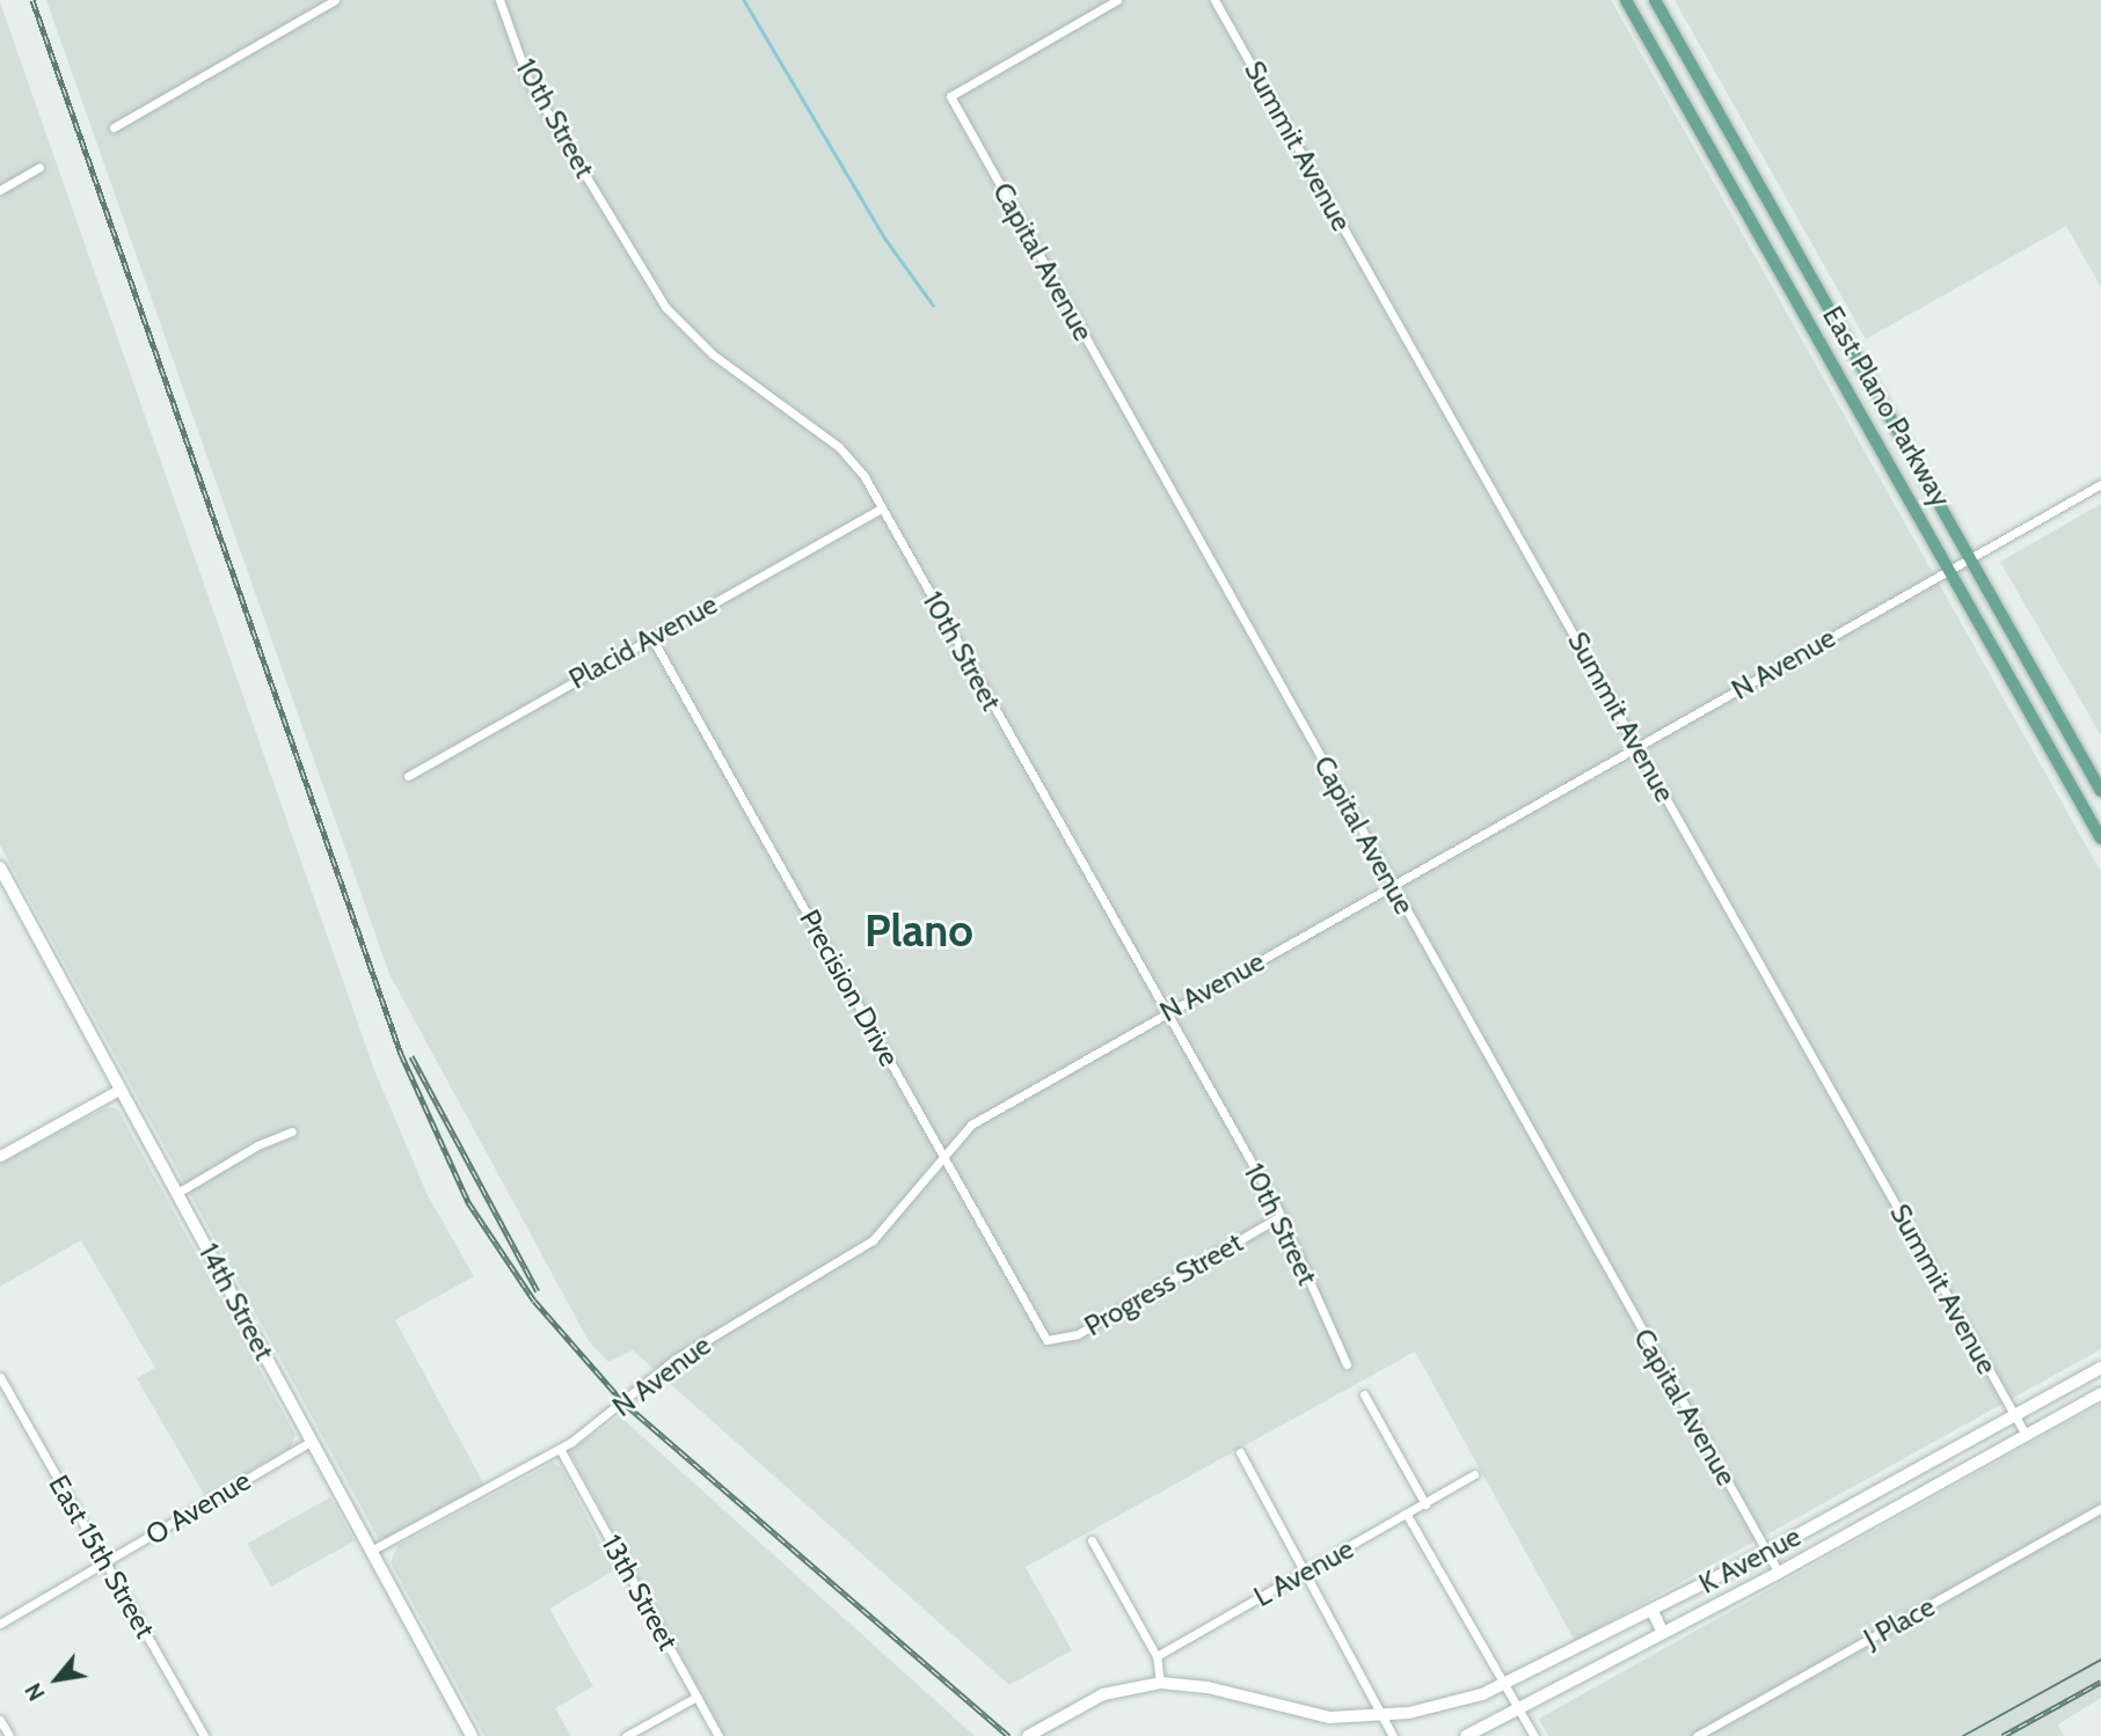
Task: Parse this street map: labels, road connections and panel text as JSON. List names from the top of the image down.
{
  "streets": {
    "main road": ["East Plano Parkway", "14th Street", "K Avenue"],
    "street": [
      "10th Street",
      "Summit Avenue",
      "Capital Avenue",
      "Placid Avenue",
      "N Avenue",
      "Precision Drive",
      "Progress Street",
      "O Avenue",
      "East 15th Street",
      "L Avenue",
      "13th Street",
      "J Place"
    ]
  },
  "crossings": [
    ["10th Street", "Placid Avenue"],
    ["10th Street", "N Avenue"],
    ["10th Street", "Progress Street"],
    ["Summit Avenue", "N Avenue"],
    ["Summit Avenue", "K Avenue"],
    ["Capital Avenue", "N Avenue"],
    ["Capital Avenue", "K Avenue"],
    ["East Plano Parkway", "N Avenue"],
    ["Placid Avenue", "Precision Drive"],
    ["N Avenue", "Precision Drive"],
    ["N Avenue", "14th Street"],
    ["N Avenue", "13th Street"],
    ["Precision Drive", "Progress Street"],
    ["14th Street", "O Avenue"],
    ["O Avenue", "East 15th Street"]
  ],
  "districts": ["Plano"],
  "north": "bottom left"
}
